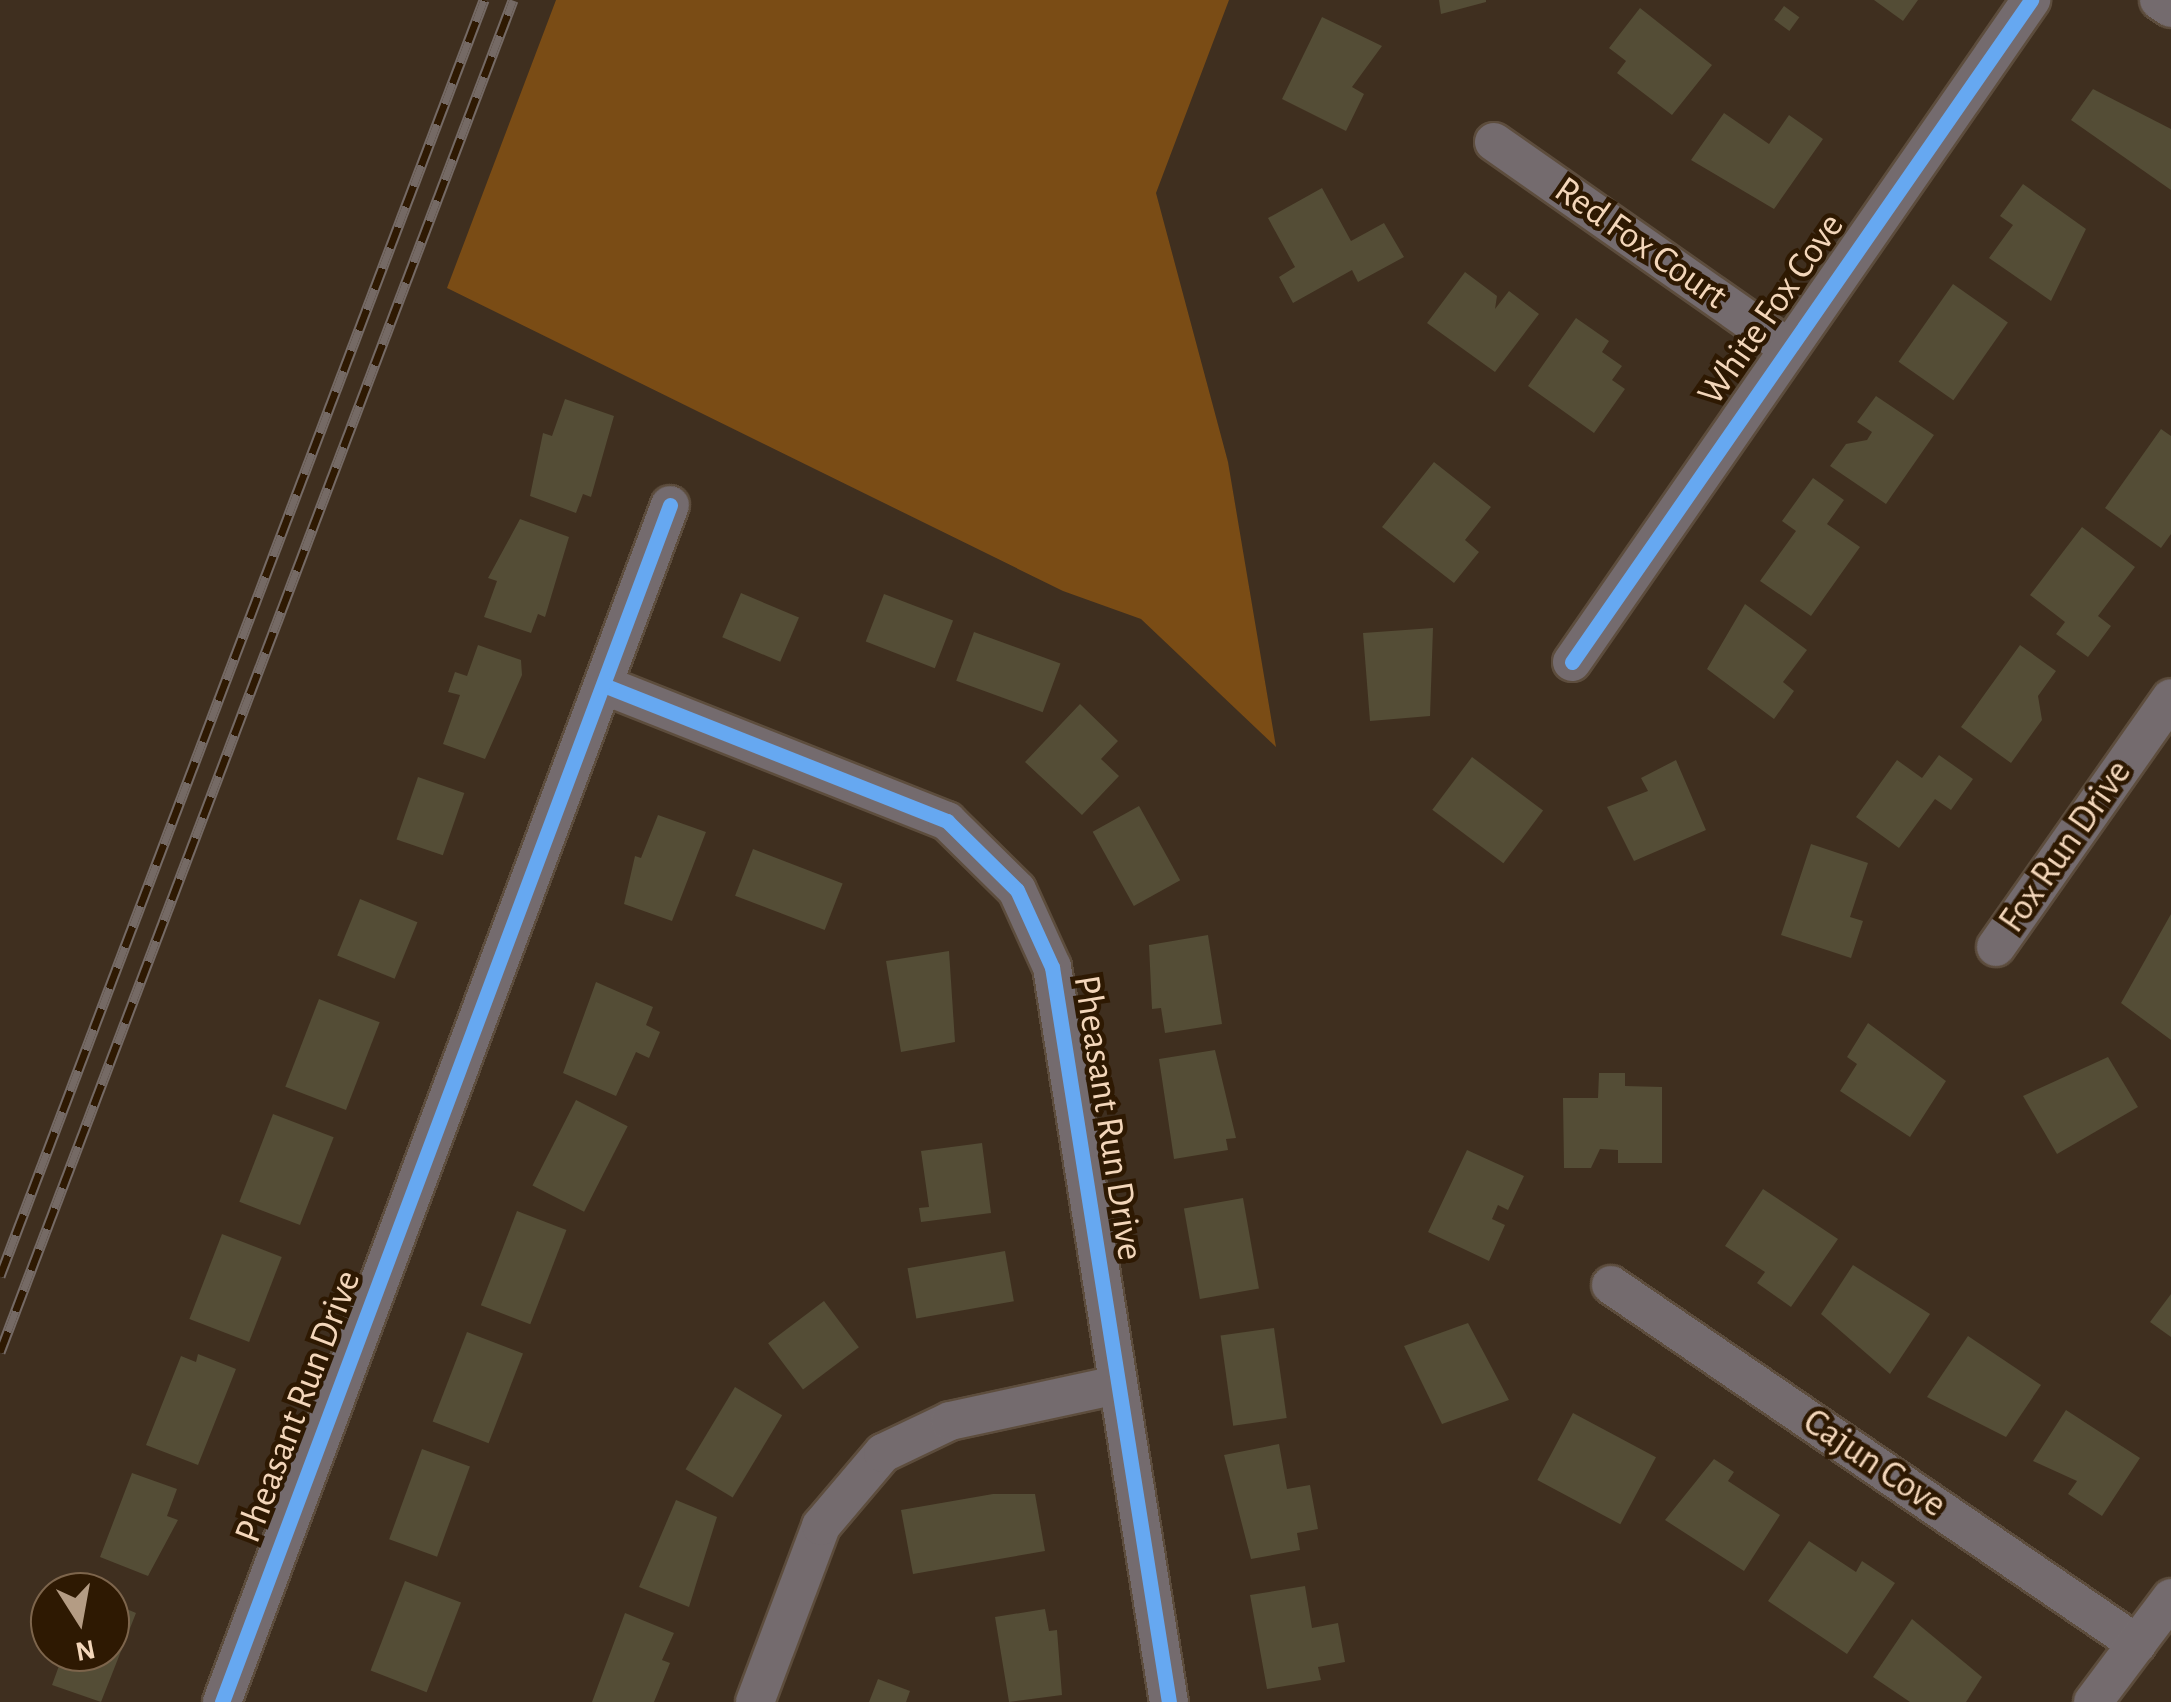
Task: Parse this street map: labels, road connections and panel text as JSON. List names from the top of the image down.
{
  "streets": {
    "street": [
      "Red Fox Court",
      "White Fox Cove",
      "Fox Run Drive",
      "Pheasant Run Drive",
      "Cajun Cove"
    ]
  },
  "crossings": [
    ["Red Fox Court", "White Fox Cove"]
  ],
  "north": "bottom"
}
